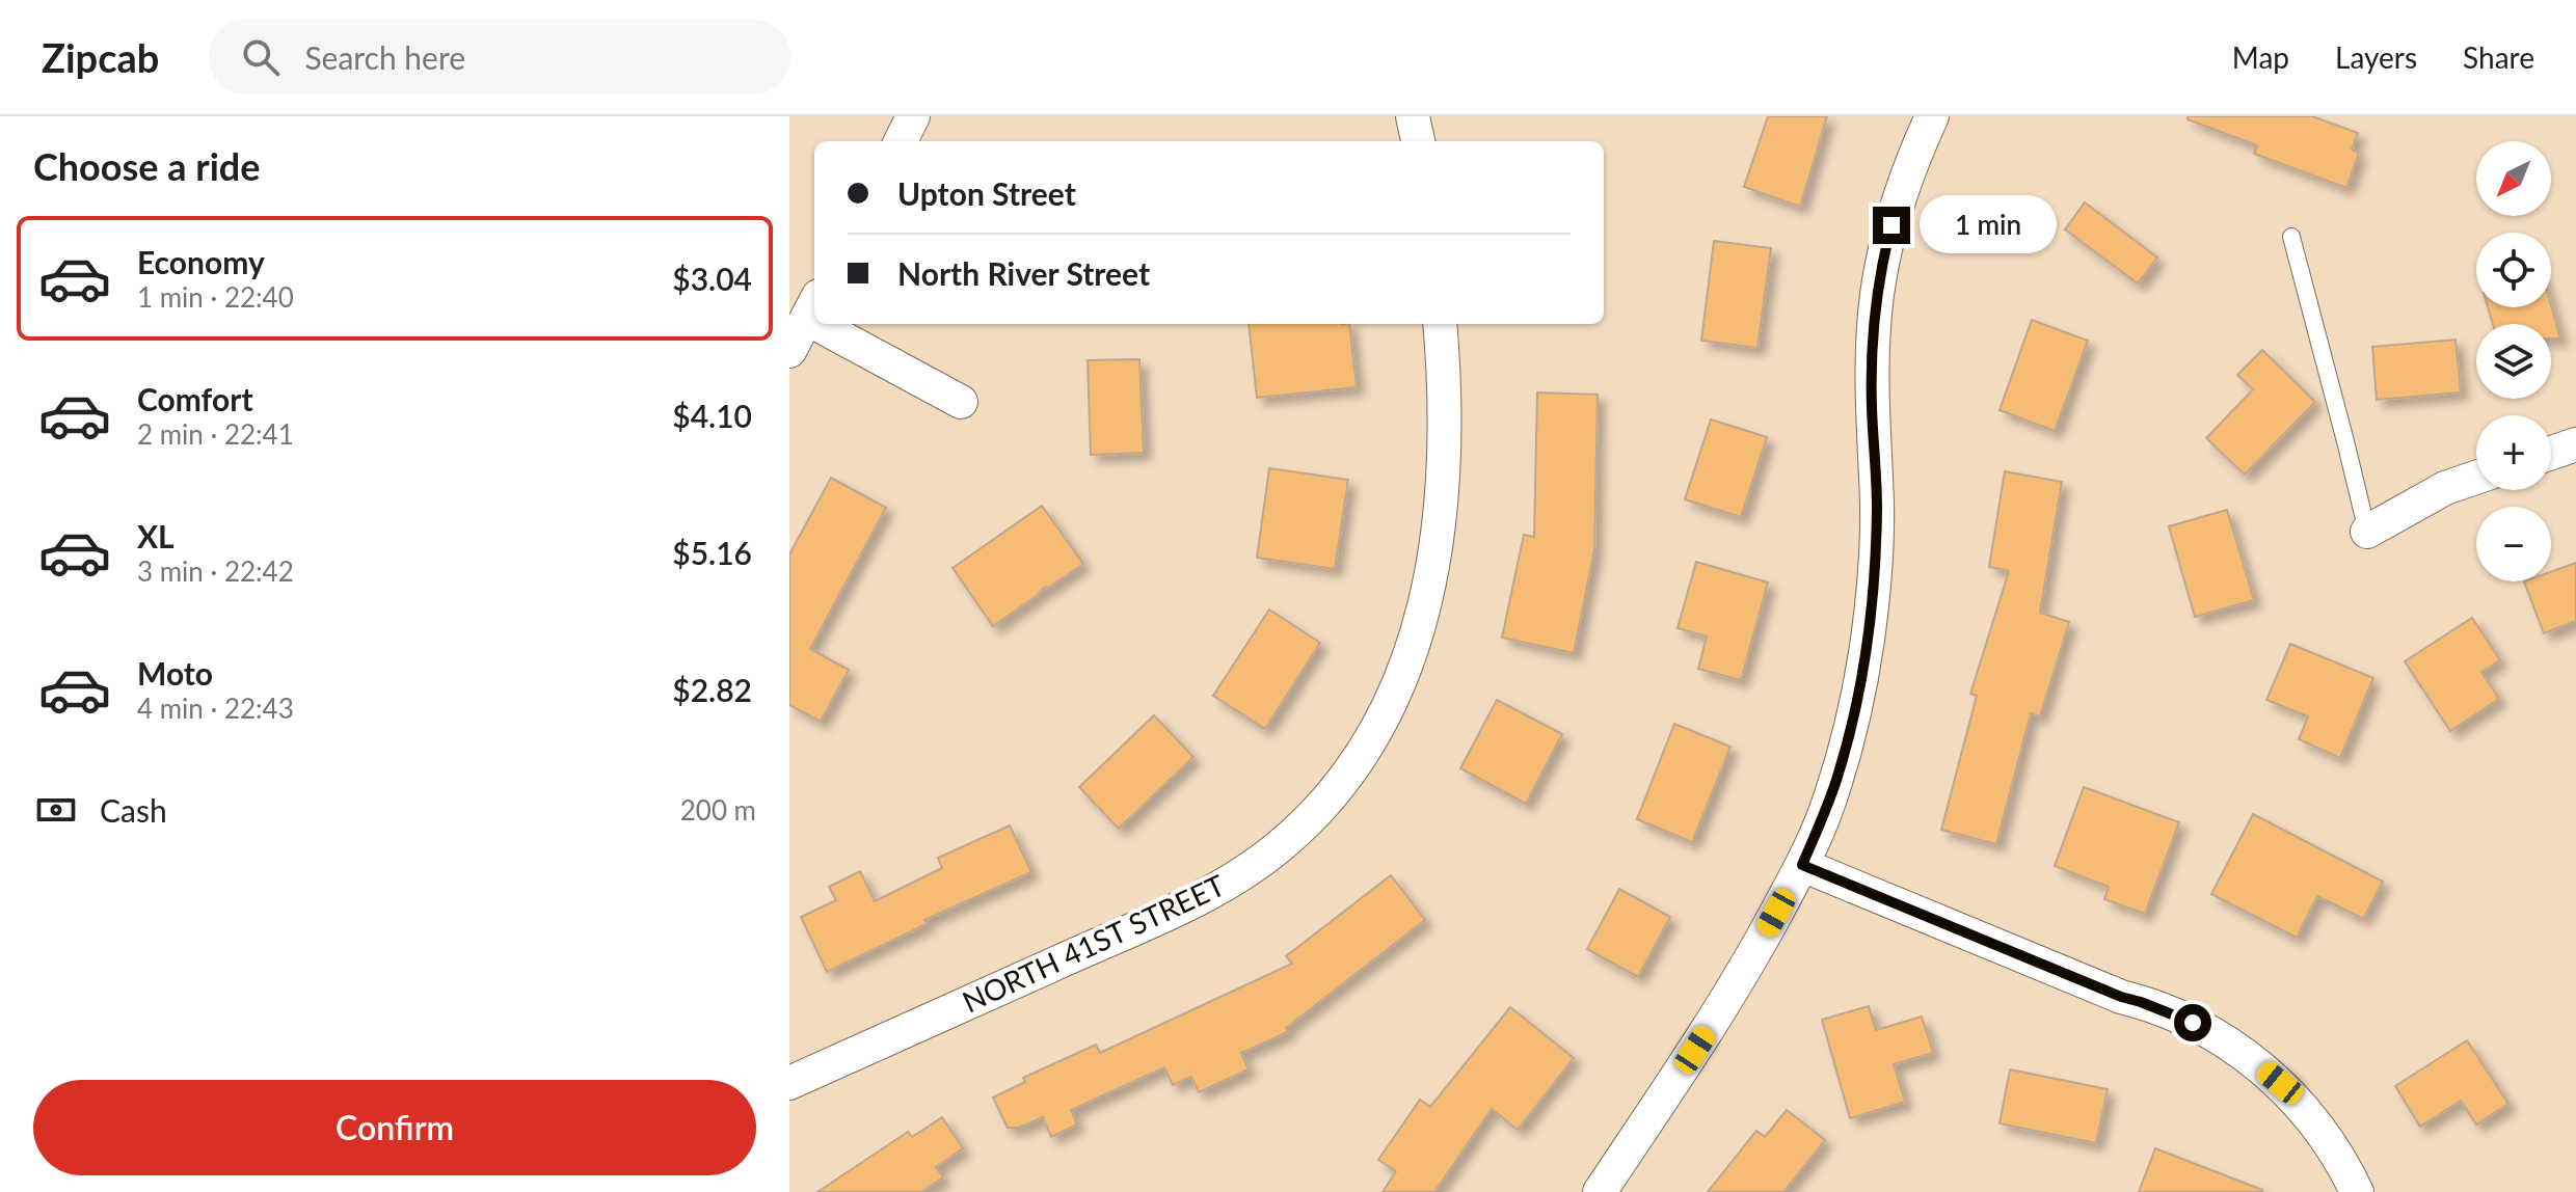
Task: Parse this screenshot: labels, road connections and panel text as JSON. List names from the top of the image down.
{
  "streets": {
    "street": ["NORTH 41ST STREET"]
  },
  "north": "bottom left",
  "page": {
    "header": "Zipcab",
    "search": "Search here",
    "nav": ["Map", "Layers", "Share"],
    "heading": "Choose a ride",
    "map_buttons": ["+", "−"],
    "banner": ["Upton Street", "North River Street"],
    "bubble": "1 min",
    "list": [
      {
        "name": "Economy",
        "note": "1 min · 22:40",
        "value": "$3.04"
      },
      {
        "name": "Comfort",
        "note": "2 min · 22:41",
        "value": "$4.10"
      },
      {
        "name": "XL",
        "note": "3 min · 22:42",
        "value": "$5.16"
      },
      {
        "name": "Moto",
        "note": "4 min · 22:43",
        "value": "$2.82"
      }
    ],
    "pay": ["Cash", "200 m"],
    "buttons": "Confirm"
  }
}
